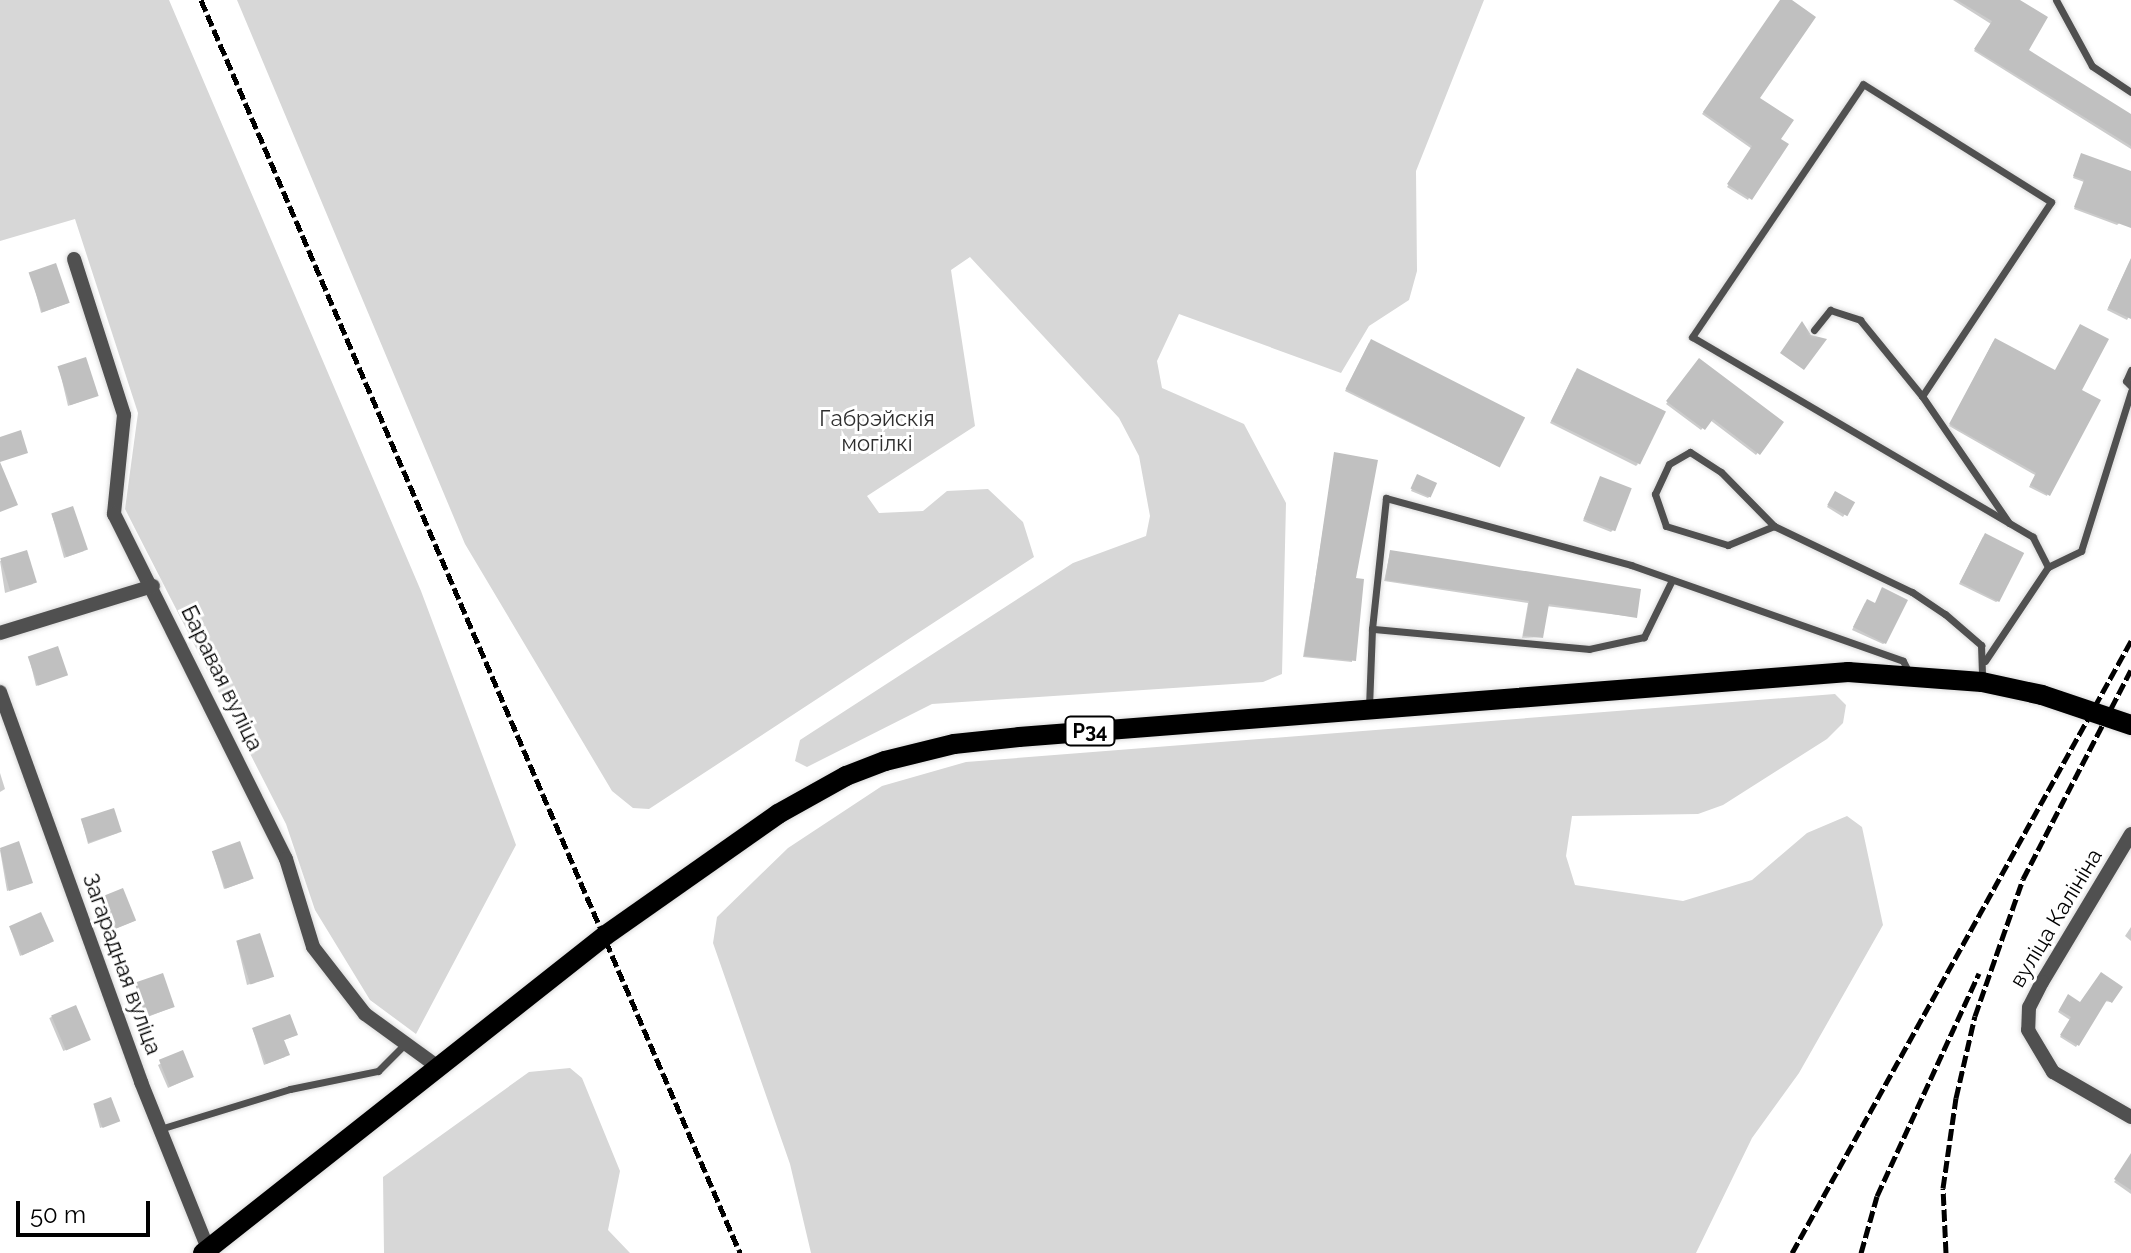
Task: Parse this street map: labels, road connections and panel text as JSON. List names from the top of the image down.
{
  "streets": {
    "main road": ["Р34"],
    "street": ["Баравая вуліца", "вуліца Калініна", "Загарадная вуліца"]
  },
  "crossings": [
    ["Баравая вуліца", "Р34"],
    ["Р34", "Загарадная вуліца"]
  ],
  "parks": ["Габрэйскія могілкі"],
  "scale_bar": "50 m"
}
